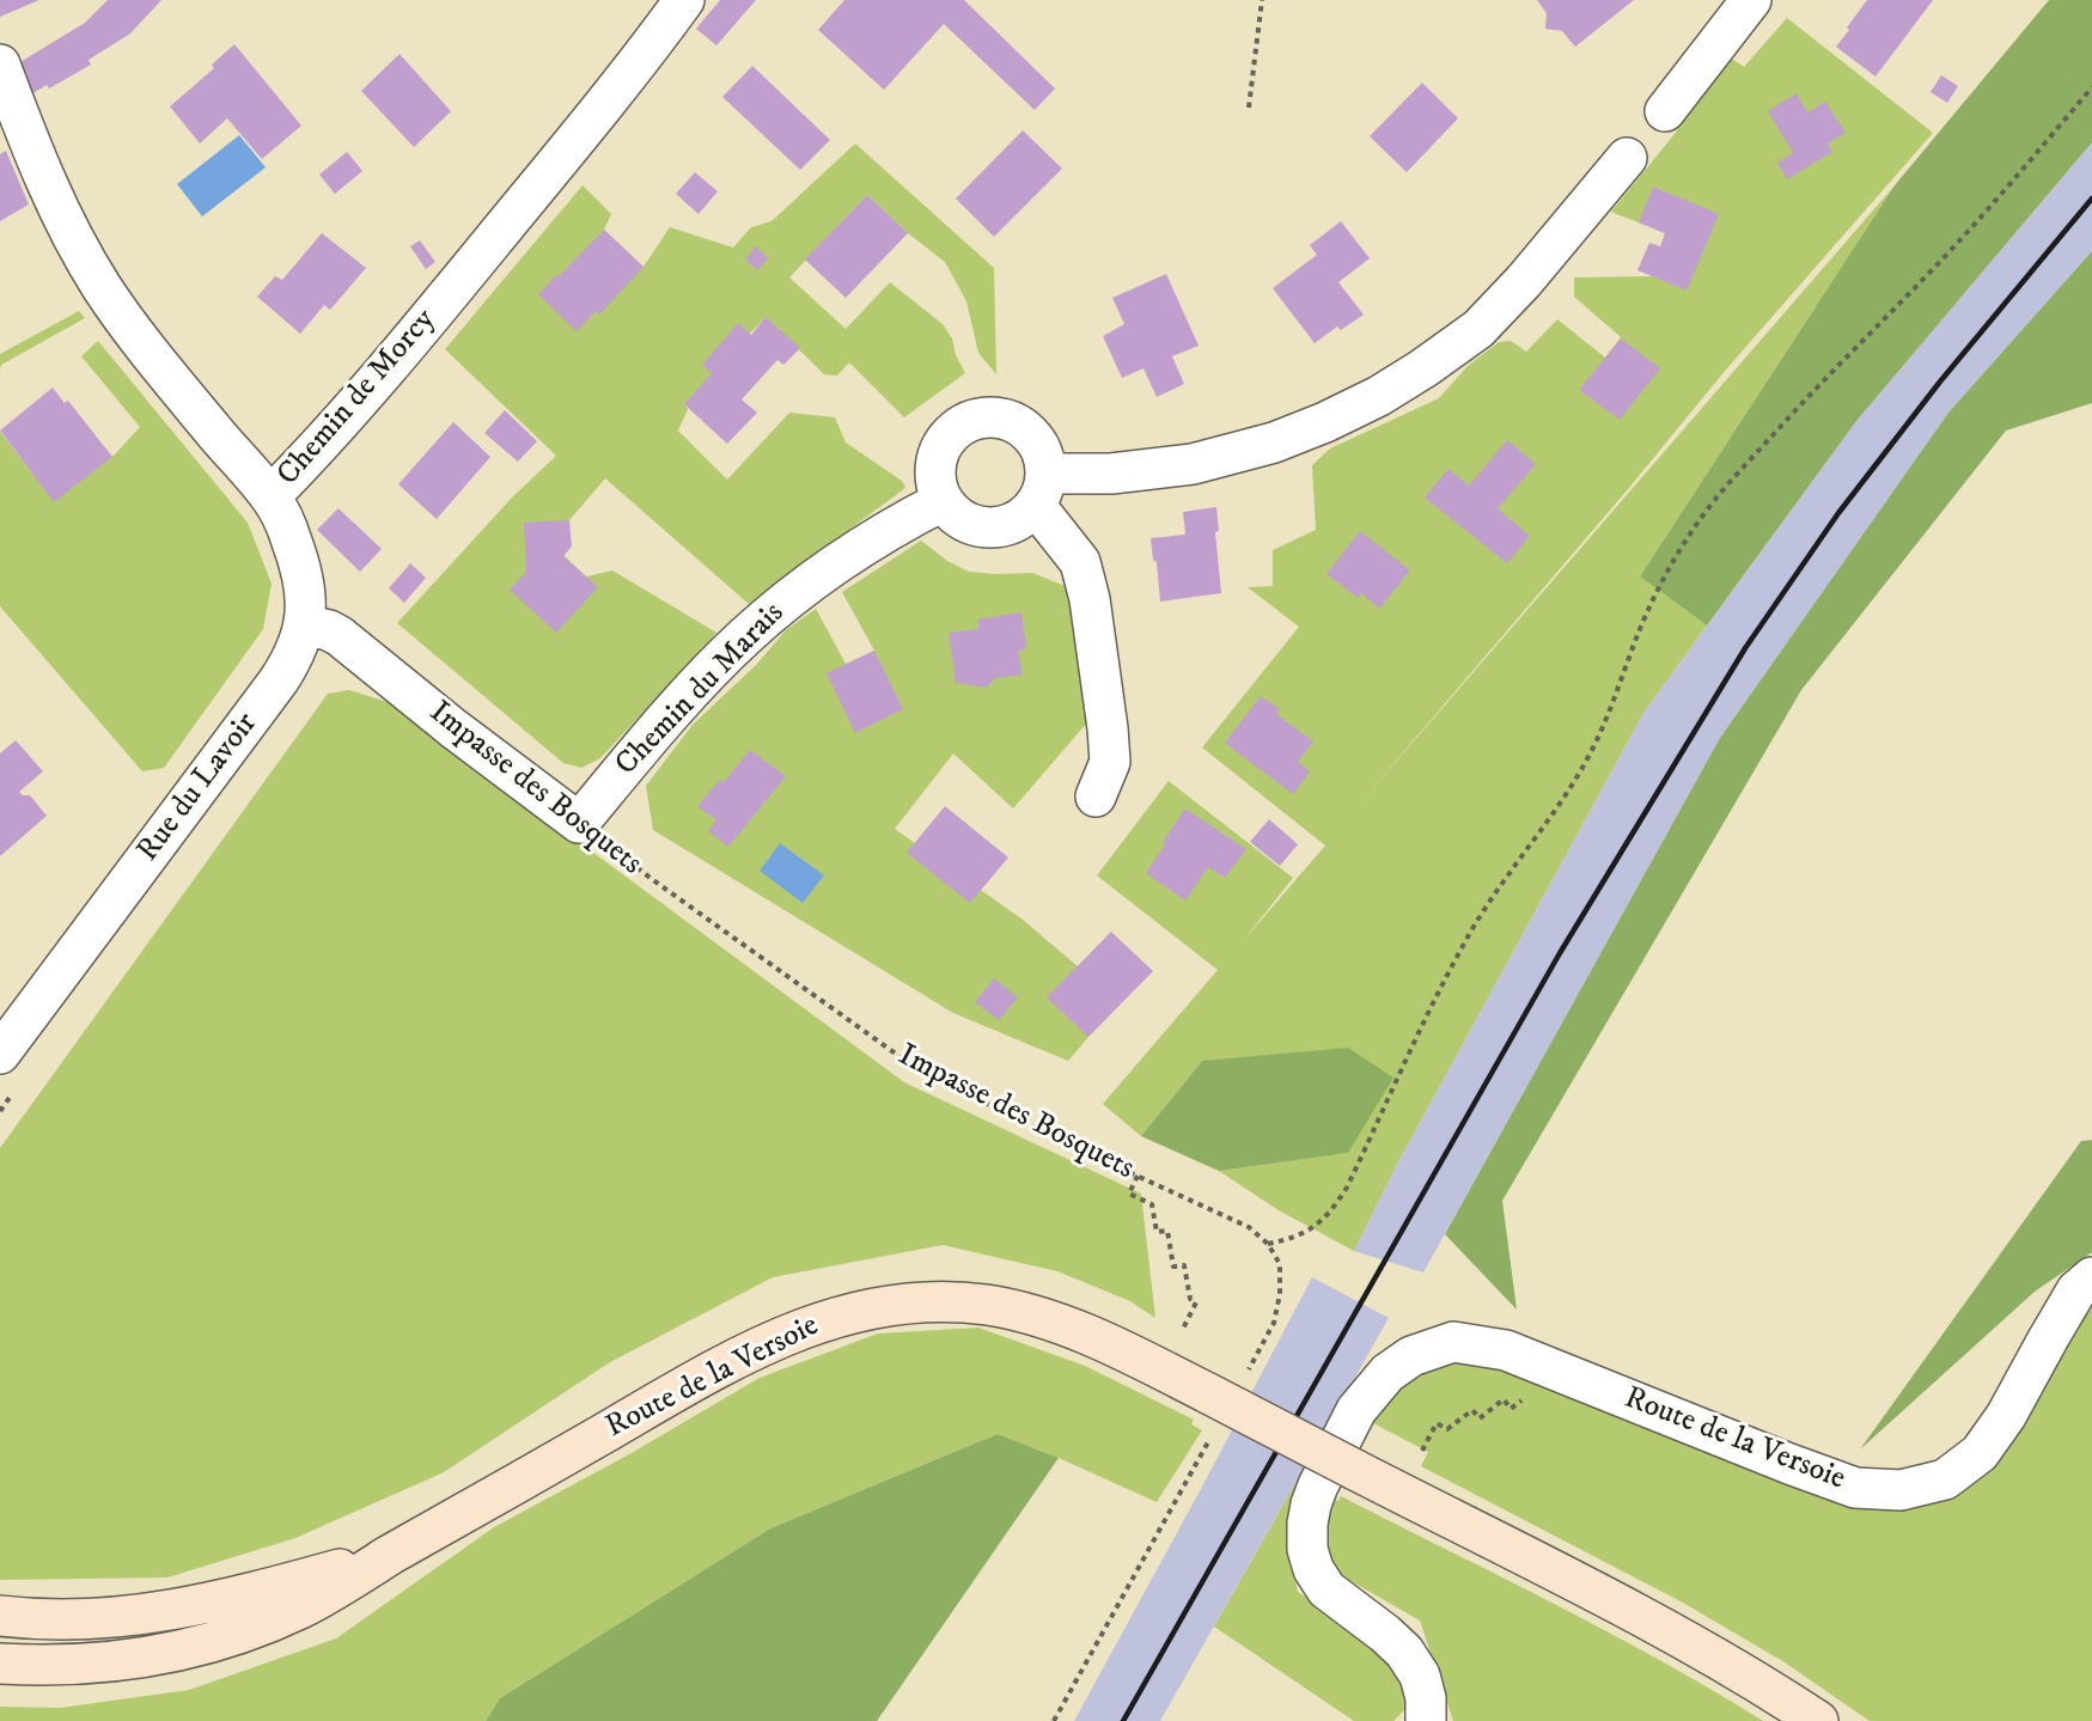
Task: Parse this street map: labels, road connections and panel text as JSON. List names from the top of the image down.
{
  "streets": {
    "main road": ["Route de la Versoie"],
    "street": [
      "Chemin de Morcy",
      "Chemin du Marais",
      "Rue du Lavoir",
      "Impasse des Bosquets"
    ]
  },
  "crossings": [
    ["Chemin de Morcy", "Rue du Lavoir"],
    ["Chemin du Marais", "Impasse des Bosquets"],
    ["Rue du Lavoir", "Impasse des Bosquets"]
  ]
}
